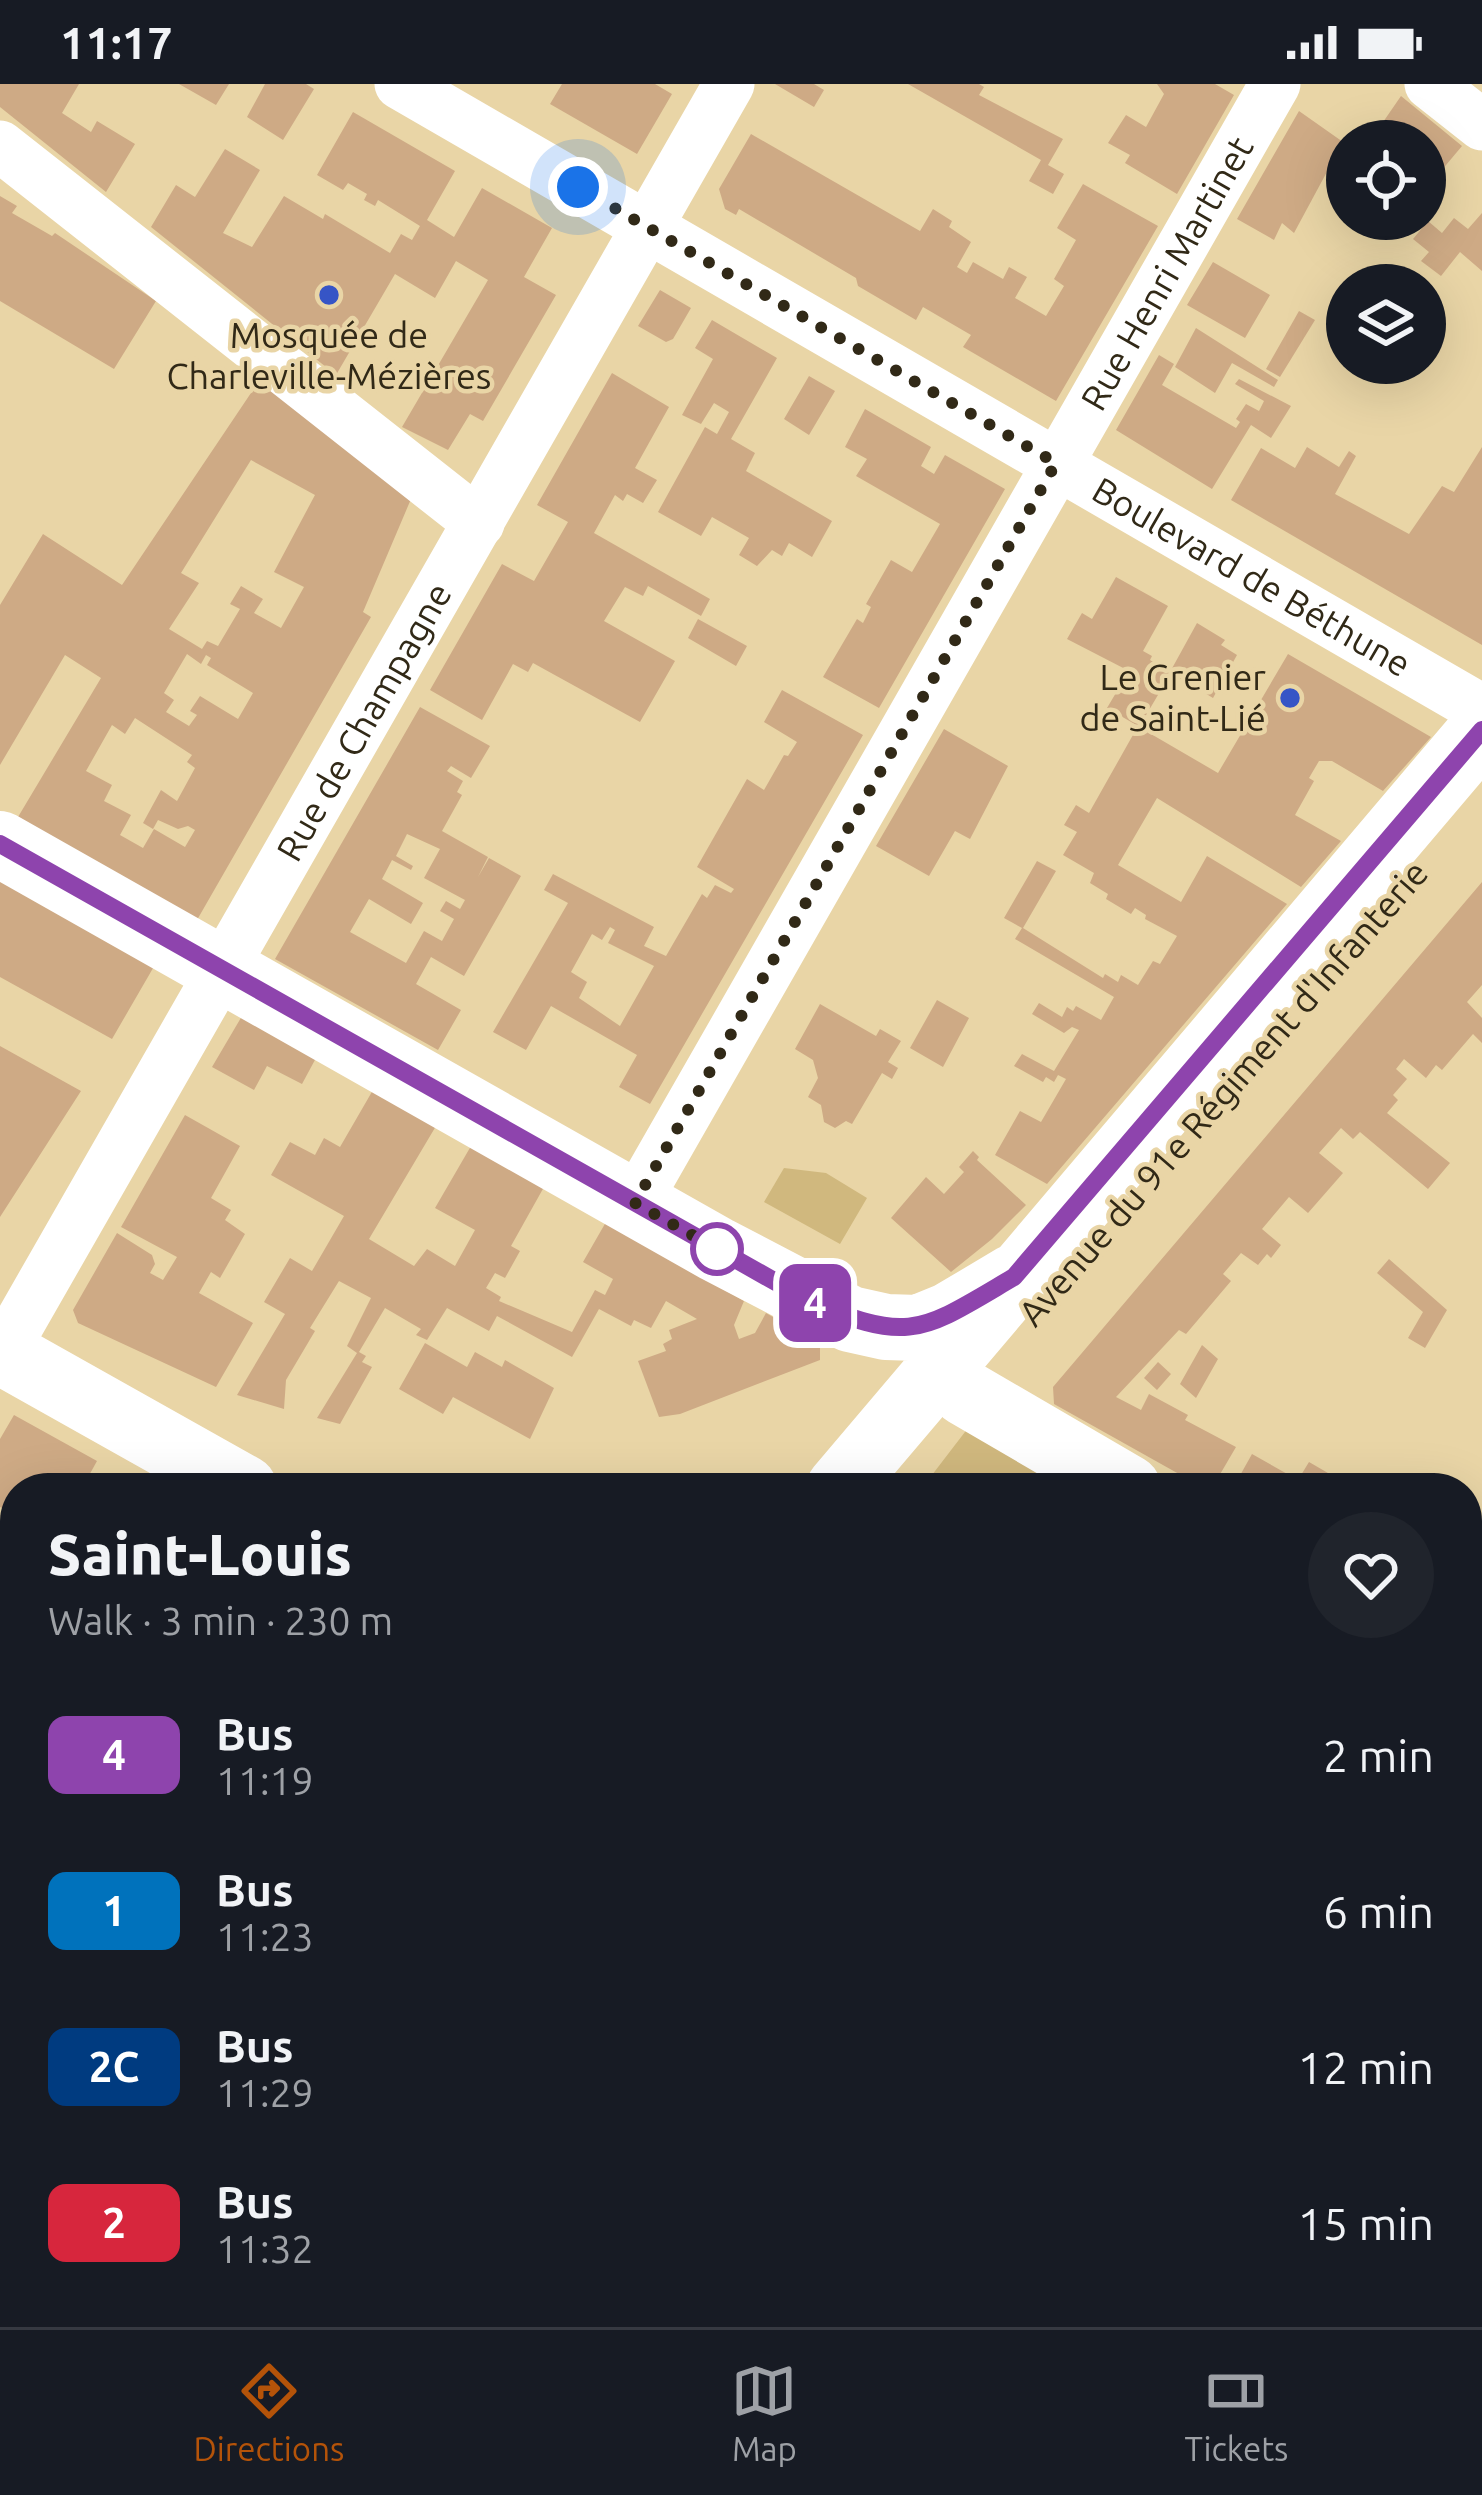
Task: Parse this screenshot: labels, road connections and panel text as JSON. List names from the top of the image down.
{
  "streets": {
    "main road": ["Avenue du 91e Régiment d'Infanterie"],
    "street": ["Rue Henri Martinet", "Boulevard de Béthune", "Rue de Champagne"]
  },
  "crossings": [
    ["Rue Henri Martinet", "Boulevard de Béthune"],
    ["Boulevard de Béthune", "Rue de Champagne"]
  ],
  "places": ["Mosquée de Charleville-Mézières", "Le Grenier de Saint-Lié"],
  "lines": ["bus line 4"],
  "page": {
    "status": "11:17",
    "on_map": "4",
    "heading": ["Saint-Louis", "Walk · 3 min · 230 m"],
    "list": [
      {
        "mark": "4",
        "name": "Bus",
        "note": "11:19",
        "value": "2 min"
      },
      {
        "mark": "1",
        "name": "Bus",
        "note": "11:23",
        "value": "6 min"
      },
      {
        "mark": "2C",
        "name": "Bus",
        "note": "11:29",
        "value": "12 min"
      },
      {
        "mark": "2",
        "name": "Bus",
        "note": "11:32",
        "value": "15 min"
      }
    ],
    "tabs": ["Directions", "Map", "Tickets"]
  }
}
